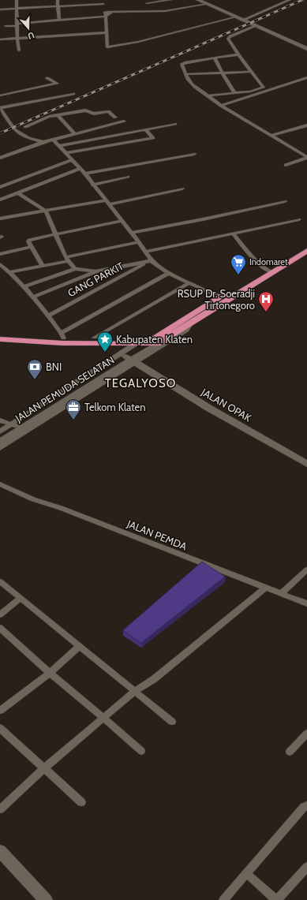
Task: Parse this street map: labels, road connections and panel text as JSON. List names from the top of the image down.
{
  "streets": {
    "main road": ["JALAN PEMUDA SELATAN", "JALAN OPAK"],
    "street": ["GANG PARKIT", "JALAN PEMDA"]
  },
  "crossings": [
    ["JALAN PEMUDA SELATAN", "JALAN OPAK"]
  ],
  "districts": ["TEGALYOSO"],
  "places": {
    "supermarket": ["Indomaret"],
    "hospital": ["RSUP Dr. Soeradji Tirtonegoro"],
    "place": ["Kabupaten Klaten"],
    "bank": ["BNI"],
    "office": ["Telkom Klaten"]
  },
  "north": "bottom"
}
